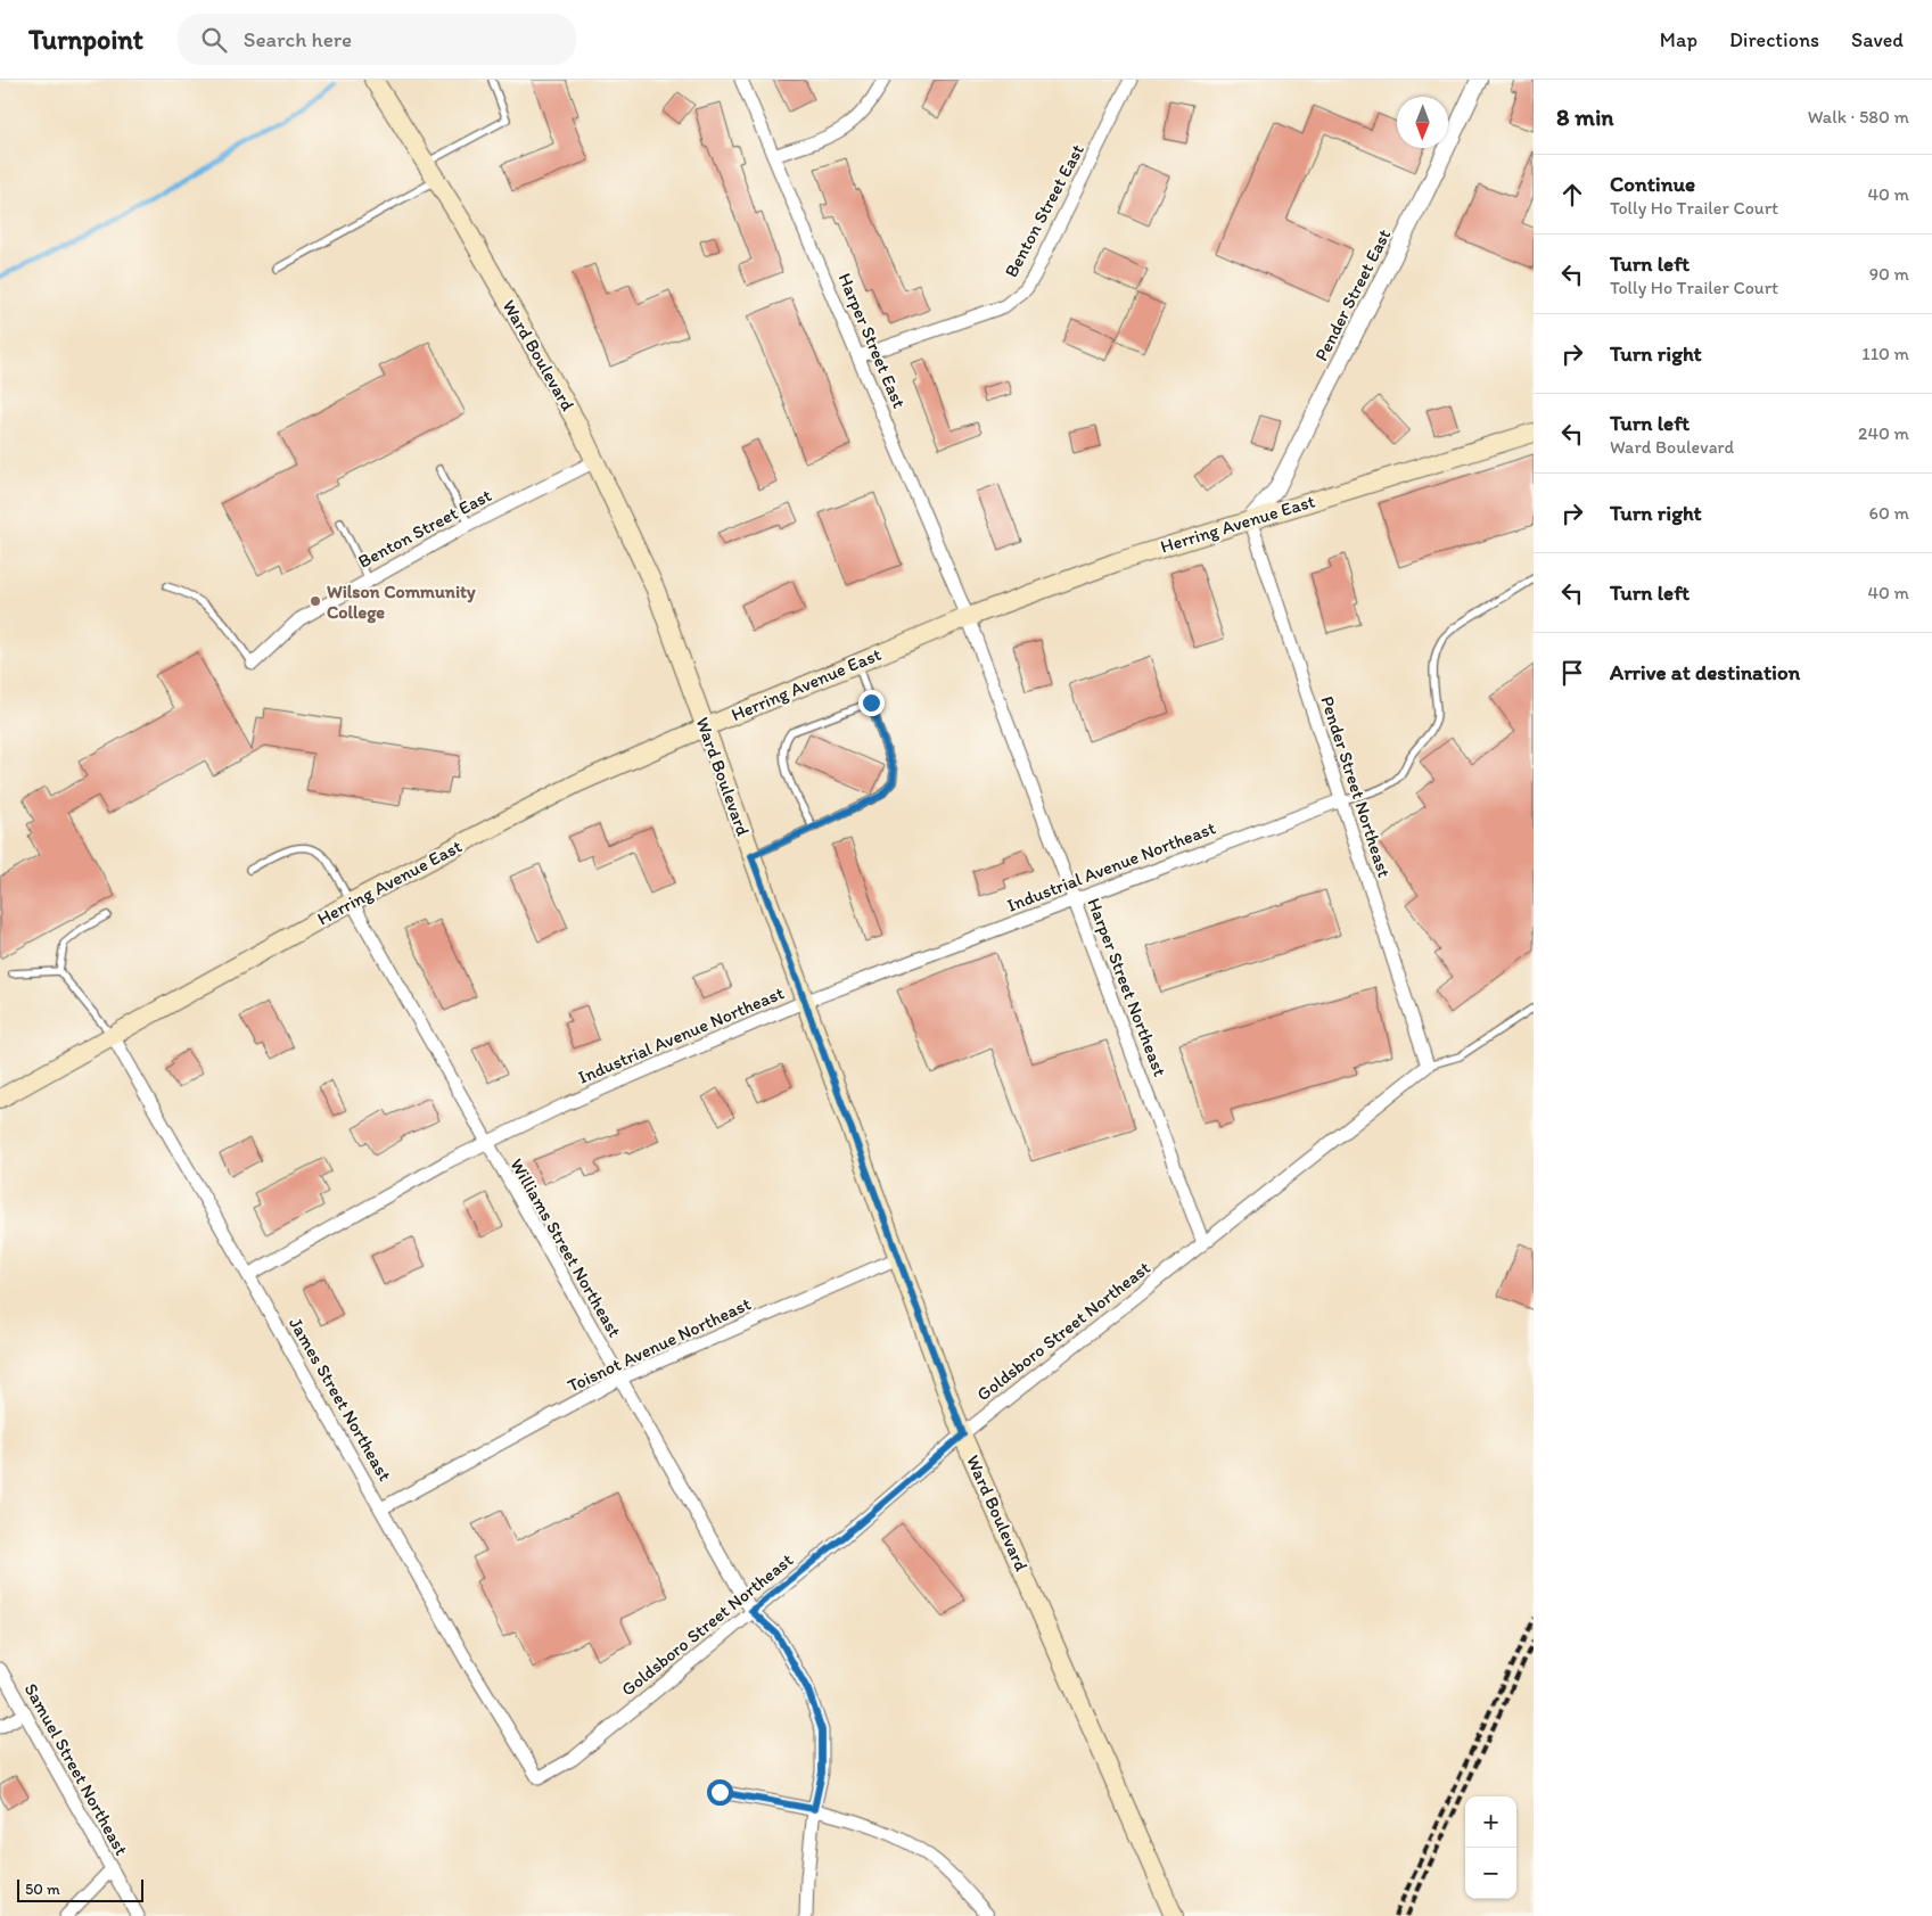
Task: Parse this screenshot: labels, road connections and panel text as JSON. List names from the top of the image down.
{
  "streets": {
    "main road": ["Ward Boulevard", "Herring Avenue East"],
    "street": [
      "Benton Street East",
      "Pender Street East",
      "Harper Street East",
      "Pender Street Northeast",
      "Industrial Avenue Northeast",
      "Harper Street Northeast",
      "Williams Street Northeast",
      "Goldsboro Street Northeast",
      "Toisnot Avenue Northeast",
      "James Street Northeast",
      "Samuel Street Northeast"
    ]
  },
  "crossings": [
    ["Benton Street East", "Harper Street East"],
    ["Benton Street East", "Ward Boulevard"],
    ["Pender Street East", "Herring Avenue East"],
    ["Pender Street East", "Pender Street Northeast"],
    ["Harper Street East", "Herring Avenue East"],
    ["Harper Street East", "Harper Street Northeast"],
    ["Ward Boulevard", "Herring Avenue East"],
    ["Ward Boulevard", "Industrial Avenue Northeast"],
    ["Ward Boulevard", "Goldsboro Street Northeast"],
    ["Ward Boulevard", "Toisnot Avenue Northeast"],
    ["Herring Avenue East", "Pender Street Northeast"],
    ["Herring Avenue East", "Harper Street Northeast"],
    ["Herring Avenue East", "Williams Street Northeast"],
    ["Herring Avenue East", "James Street Northeast"],
    ["Pender Street Northeast", "Industrial Avenue Northeast"],
    ["Pender Street Northeast", "Goldsboro Street Northeast"],
    ["Industrial Avenue Northeast", "Harper Street Northeast"],
    ["Industrial Avenue Northeast", "Williams Street Northeast"],
    ["Industrial Avenue Northeast", "James Street Northeast"],
    ["Harper Street Northeast", "Goldsboro Street Northeast"],
    ["Williams Street Northeast", "Goldsboro Street Northeast"],
    ["Williams Street Northeast", "Toisnot Avenue Northeast"],
    ["Goldsboro Street Northeast", "James Street Northeast"],
    ["Toisnot Avenue Northeast", "James Street Northeast"]
  ],
  "places": ["Wilson Community College"],
  "scale_bar": "50 m",
  "north": "bottom",
  "page": {
    "header": "Turnpoint",
    "search": "Search here",
    "nav": ["Map", "Directions", "Saved"],
    "heading": ["8 min", "Walk · 580 m"],
    "list": [
      ["Continue", "Tolly Ho Trailer Court", "40 m"],
      ["Turn left", "Tolly Ho Trailer Court", "90 m"],
      ["Turn right", "110 m"],
      ["Turn left", "Ward Boulevard", "240 m"],
      ["Turn right", "60 m"],
      ["Turn left", "40 m"],
      "Arrive at destination"
    ],
    "map_buttons": ["+", "−"],
    "scale": "50 m"
  }
}
